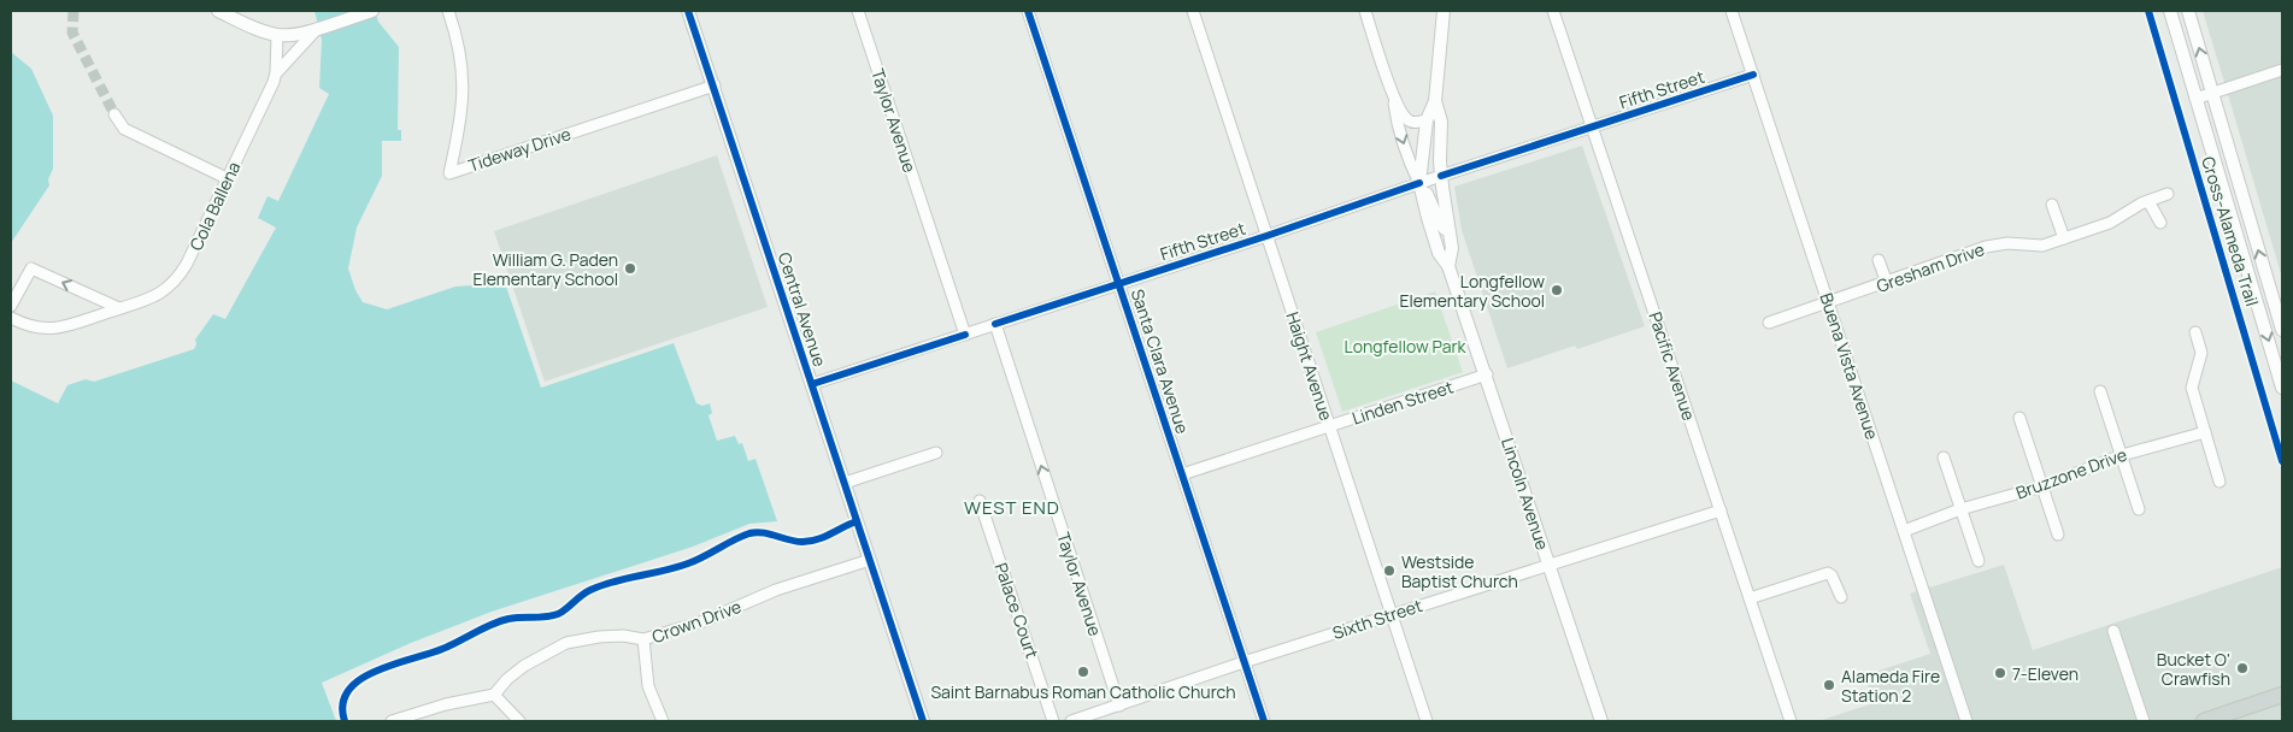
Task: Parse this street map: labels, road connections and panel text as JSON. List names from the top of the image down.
{
  "streets": {
    "street": [
      "Fifth Street",
      "Taylor Avenue",
      "Tideway Drive",
      "Cola Ballena",
      "Gresham Drive",
      "Central Avenue",
      "Santa Clara Avenue",
      "Haight Avenue",
      "Pacific Avenue",
      "Buena Vista Avenue",
      "Linden Street",
      "Bruzzone Drive",
      "Lincoln Avenue",
      "Palace Court",
      "Sixth Street",
      "Crown Drive"
    ],
    "cycle path": ["Cross-Alameda Trail"]
  },
  "crossings": [
    ["Fifth Street", "Taylor Avenue"],
    ["Fifth Street", "Central Avenue"],
    ["Fifth Street", "Santa Clara Avenue"],
    ["Fifth Street", "Haight Avenue"],
    ["Fifth Street", "Pacific Avenue"],
    ["Fifth Street", "Buena Vista Avenue"],
    ["Fifth Street", "Lincoln Avenue"],
    ["Taylor Avenue", "Sixth Street"],
    ["Tideway Drive", "Central Avenue"],
    ["Gresham Drive", "Buena Vista Avenue"],
    ["Central Avenue", "Crown Drive"],
    ["Santa Clara Avenue", "Linden Street"],
    ["Santa Clara Avenue", "Sixth Street"],
    ["Haight Avenue", "Linden Street"],
    ["Haight Avenue", "Sixth Street"],
    ["Pacific Avenue", "Sixth Street"],
    ["Buena Vista Avenue", "Bruzzone Drive"],
    ["Linden Street", "Lincoln Avenue"],
    ["Lincoln Avenue", "Sixth Street"]
  ],
  "one_way": ["Taylor Avenue"],
  "districts": ["WEST END"],
  "parks": ["Longfellow Park"],
  "places": [
    "William G. Paden Elementary School",
    "Longfellow Elementary School",
    "Westside Baptist Church",
    "Bucket O' Crawfish",
    "Saint Barnabus Roman Catholic Church",
    "7-Eleven",
    "Alameda Fire Station 2"
  ]
}
